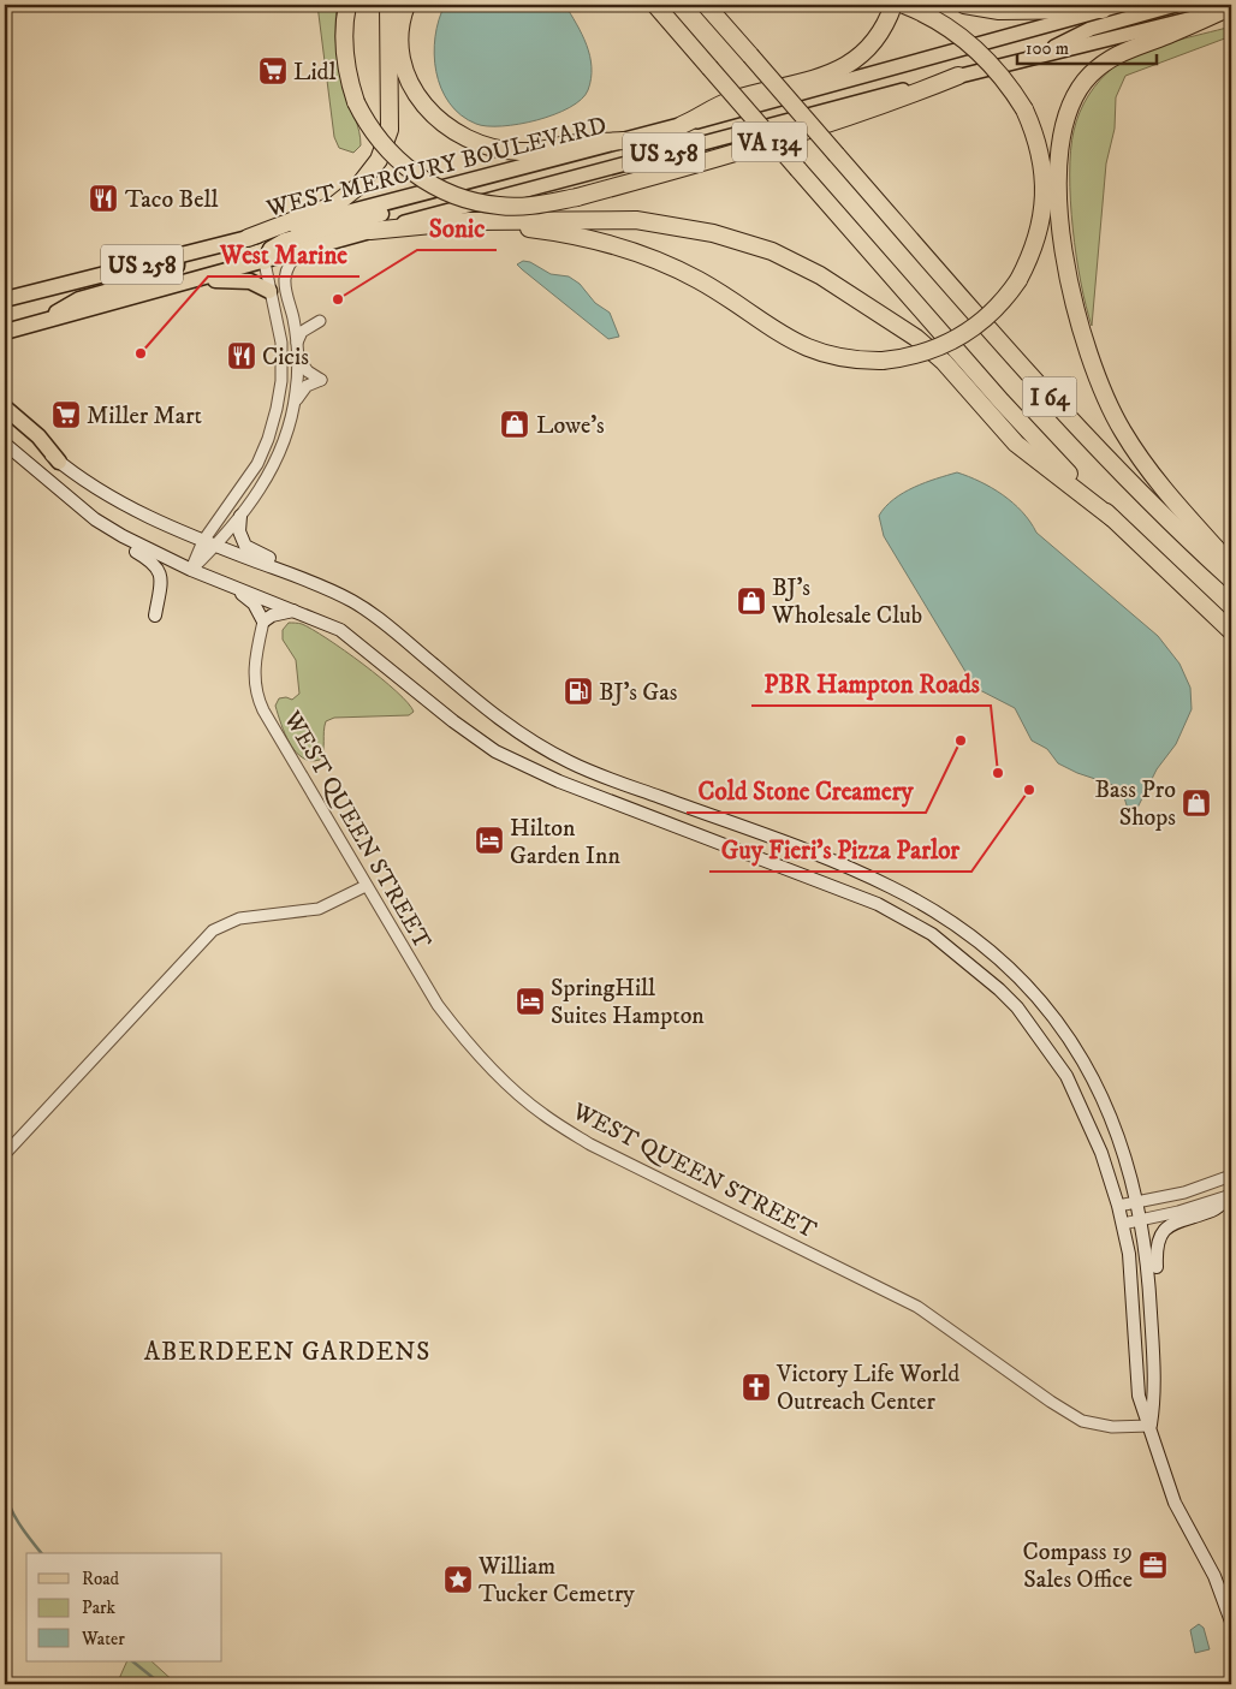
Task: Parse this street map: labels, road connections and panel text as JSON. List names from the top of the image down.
{
  "streets": {
    "highway": [
      "VA 134",
      "US 258",
      "WEST MERCURY BOULEVARD",
      "I 64"
    ],
    "street": ["WEST QUEEN STREET"]
  },
  "crossings": [
    ["VA 134", "WEST MERCURY BOULEVARD"]
  ],
  "districts": ["ABERDEEN GARDENS"],
  "places": {
    "supermarket": ["Lidl", "Miller Mart"],
    "restaurant": ["Taco Bell", "Cicis"],
    "other": [
      "Sonic",
      "West Marine",
      "Cold Stone Creamery",
      "PBR Hampton Roads",
      "Guy Fieri's Pizza Parlor"
    ],
    "shop": ["Lowe's", "BJ's Wholesale Club", "Bass Pro Shops"],
    "fuel station": ["BJ’s Gas"],
    "hotel": ["Hilton Garden Inn", "SpringHill Suites Hampton"],
    "church": ["Victory Life World Outreach Center"],
    "office": ["Compass 19 Sales Office"],
    "place": ["William Tucker Cemetry"]
  },
  "legend": ["Road", "Park", "Water"],
  "scale_bar": "100 m"
}
